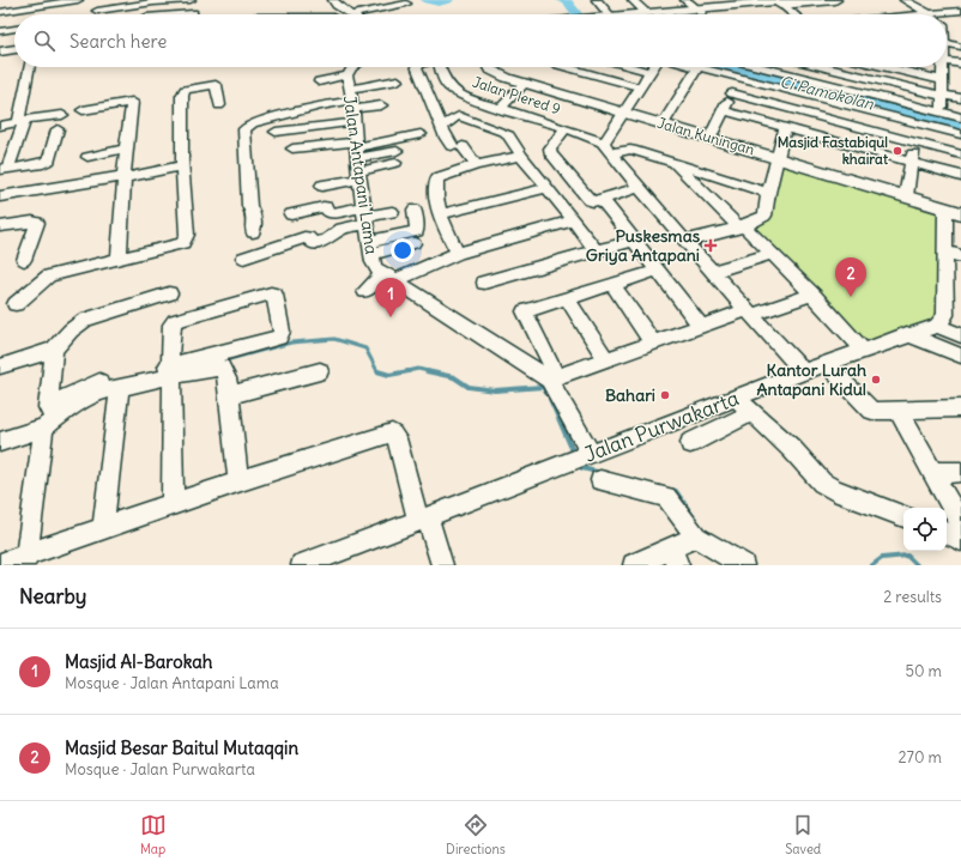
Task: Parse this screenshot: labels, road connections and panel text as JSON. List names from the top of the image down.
{
  "streets": {
    "main road": ["Jalan Kuningan"],
    "street": ["Jalan Plered 9", "Jalan Antapani Lama", "Jalan Purwakarta"]
  },
  "crossings": [
    ["Jalan Antapani Lama", "Jalan Purwakarta"]
  ],
  "water": ["Ci Pamokolan"],
  "places": {
    "other": ["Masjid Fastabiqul khairat", "Kantor Lurah Antapani Kidul", "Bahari"],
    "health": ["Puskesmas Griya Antapani"]
  },
  "page": {
    "search": "Search here",
    "pins": ["2", "1"],
    "heading": ["Nearby", "2 results"],
    "list": [
      {
        "mark": "1",
        "name": "Masjid Al-Barokah",
        "note": "Mosque · Jalan Antapani Lama",
        "value": "50 m"
      },
      {
        "mark": "2",
        "name": "Masjid Besar Baitul Mutaqqin",
        "note": "Mosque · Jalan Purwakarta",
        "value": "270 m"
      }
    ],
    "nav": ["Map", "Directions", "Saved"]
  }
}
